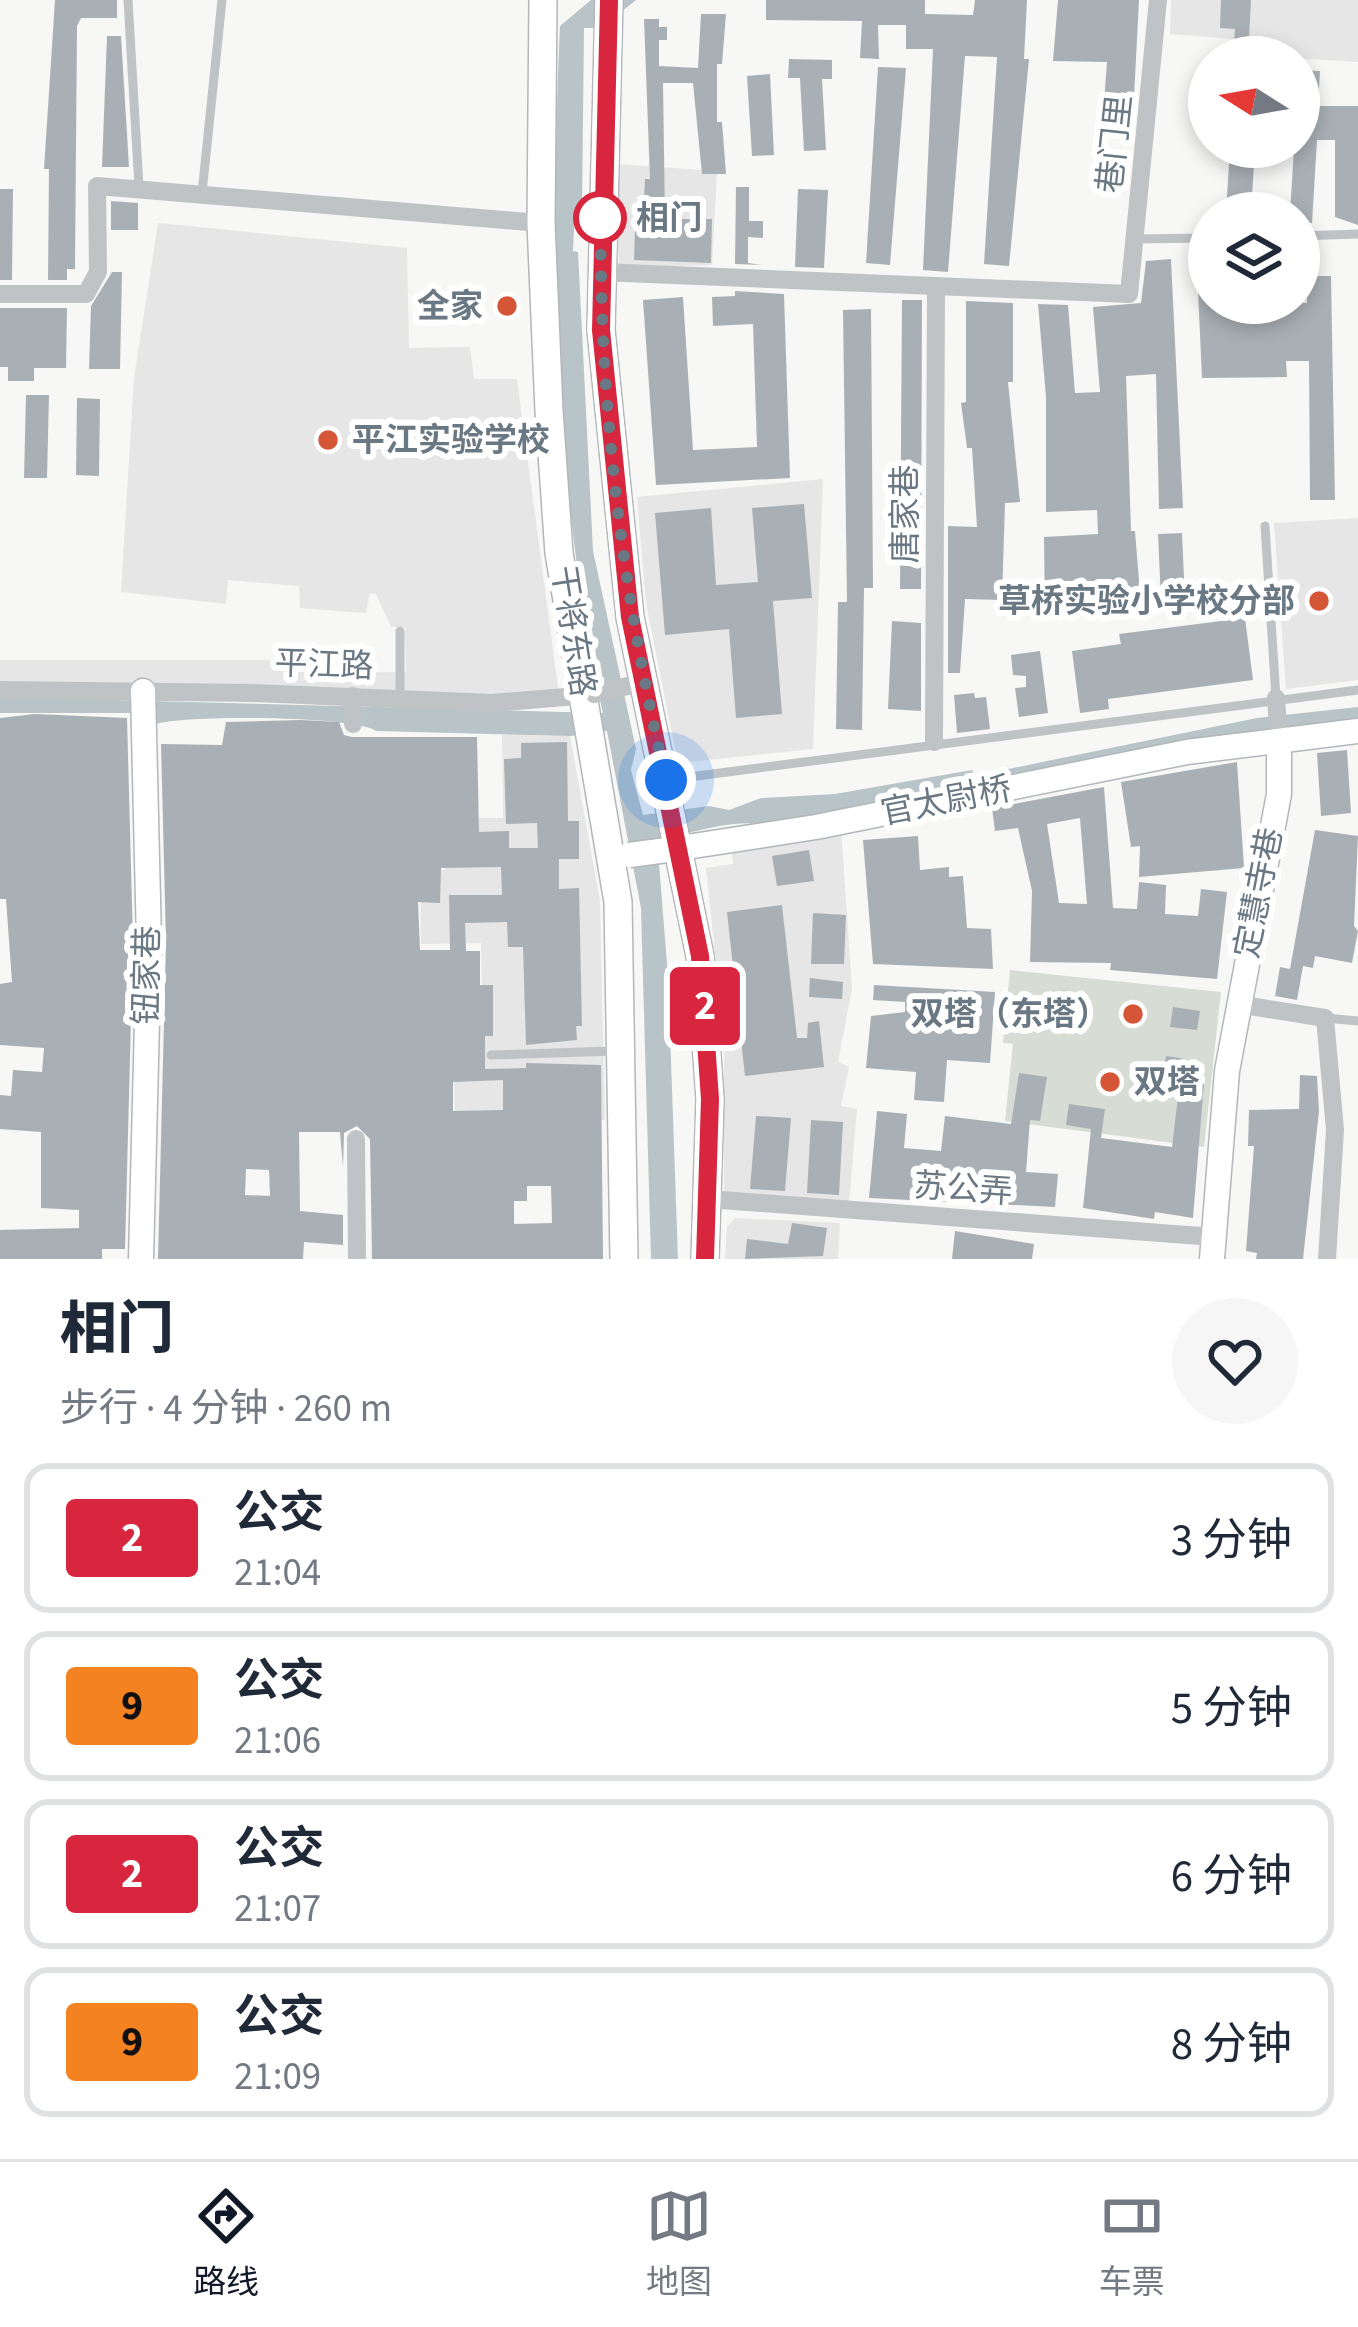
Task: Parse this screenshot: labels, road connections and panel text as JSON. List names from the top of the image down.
{
  "streets": {
    "main road": ["干将东路"],
    "street": [
      "巷门里",
      "唐家巷",
      "平江路",
      "官太尉桥",
      "定慧寺巷",
      "钮家巷",
      "苏公弄"
    ]
  },
  "crossings": [
    ["巷门里", "唐家巷"],
    ["干将东路", "平江路"],
    ["干将东路", "官太尉桥"],
    ["干将东路", "苏公弄"],
    ["平江路", "钮家巷"],
    ["官太尉桥", "定慧寺巷"],
    ["定慧寺巷", "苏公弄"]
  ],
  "places": [
    "相门",
    "全家",
    "平江实验学校",
    "草桥实验小学校分部",
    "双塔（东塔）",
    "双塔"
  ],
  "lines": ["bus line 2"],
  "north": "left",
  "page": {
    "on_map": "2",
    "heading": ["相门", "步行 · 4 分钟 · 260 m"],
    "list": [
      {
        "mark": "2",
        "name": "公交",
        "note": "21:04",
        "value": "3 分钟"
      },
      {
        "mark": "9",
        "name": "公交",
        "note": "21:06",
        "value": "5 分钟"
      },
      {
        "mark": "2",
        "name": "公交",
        "note": "21:07",
        "value": "6 分钟"
      },
      {
        "mark": "9",
        "name": "公交",
        "note": "21:09",
        "value": "8 分钟"
      }
    ],
    "tabs": ["路线", "地图", "车票"]
  }
}
